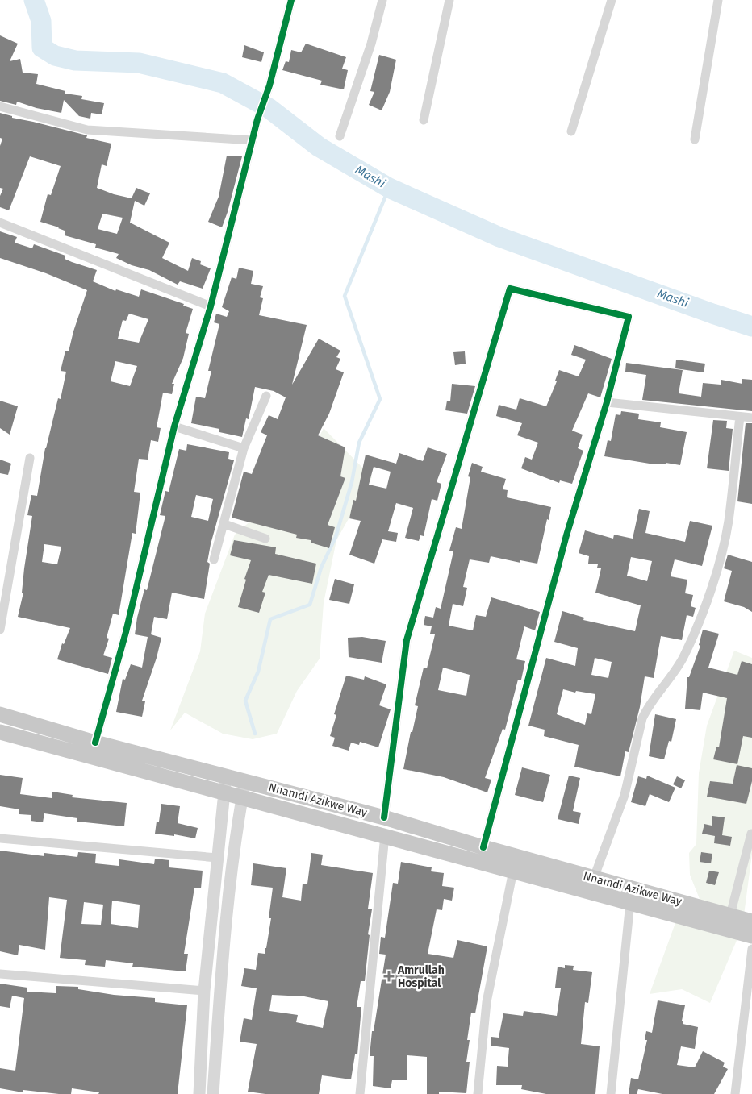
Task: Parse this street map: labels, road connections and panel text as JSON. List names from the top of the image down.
{
  "streets": {
    "highway": ["Nnamdi Azikwe Way"]
  },
  "water": ["Mashi"],
  "places": {
    "health": ["Amrullah Hospital"]
  }
}
